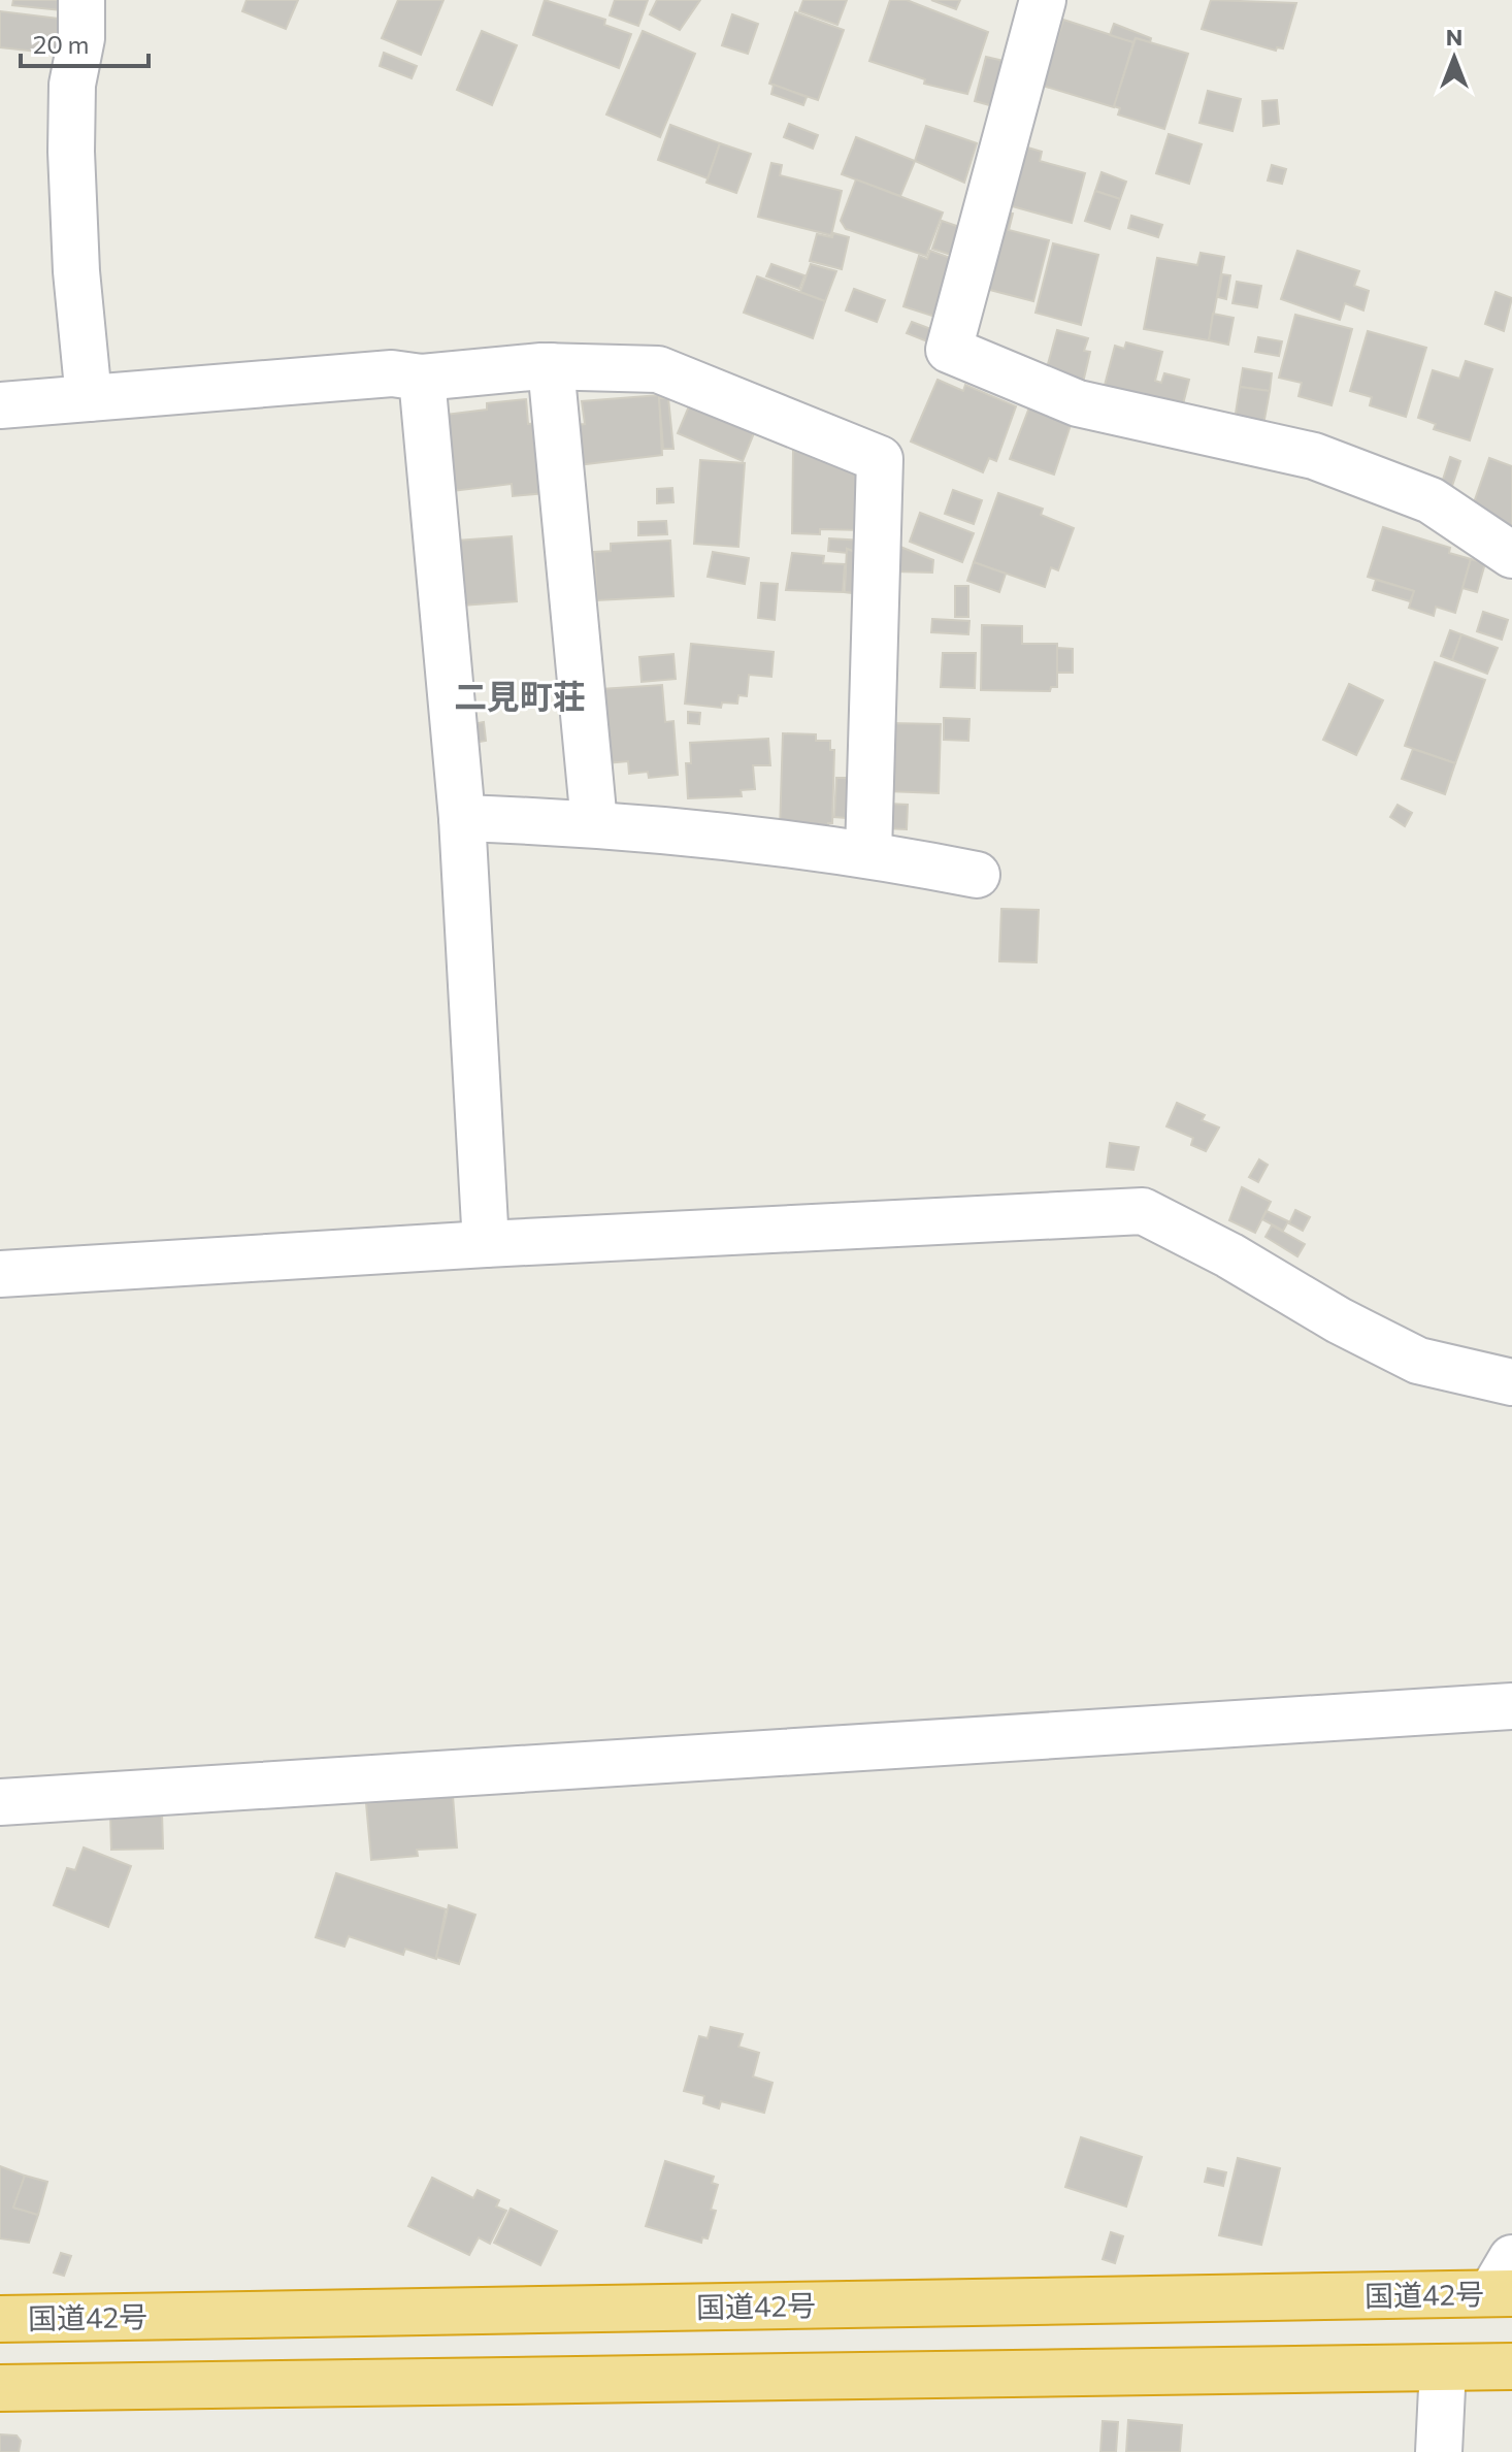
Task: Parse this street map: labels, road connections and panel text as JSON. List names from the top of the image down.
{
  "streets": {
    "highway": ["国道42号"]
  },
  "districts": ["二見町荘"],
  "scale_bar": "20 m",
  "north": "top"
}
